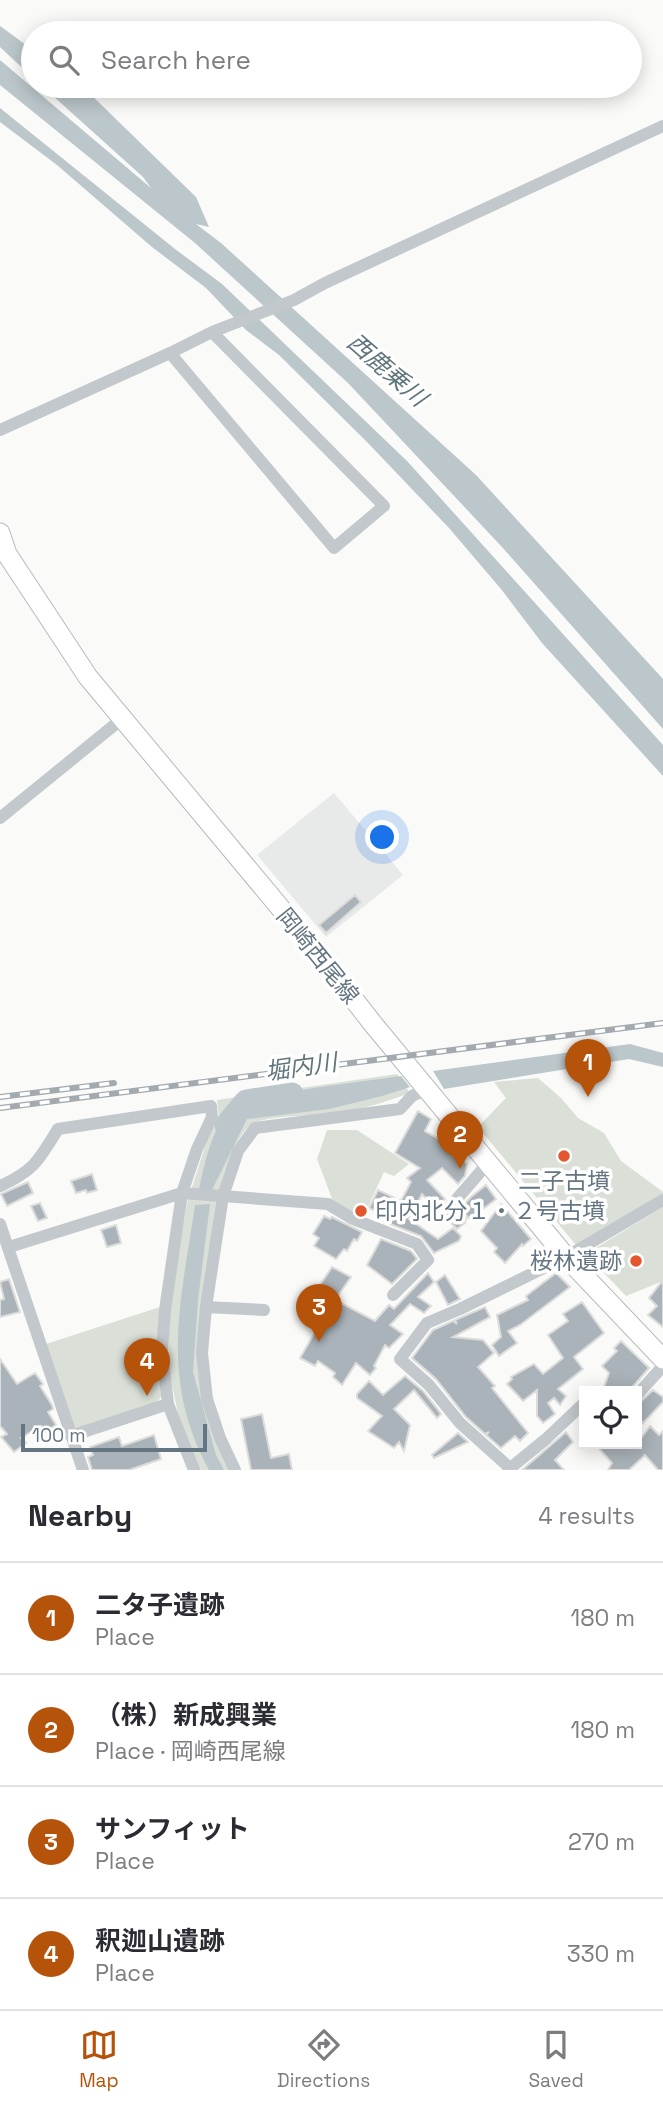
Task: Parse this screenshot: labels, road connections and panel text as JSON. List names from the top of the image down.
{
  "streets": {
    "main road": ["岡崎西尾線"]
  },
  "water": ["西鹿乗川", "堀内川"],
  "places": ["二子古墳", "印内北分１・２号古墳", "桜林遺跡"],
  "scale_bar": "100 m",
  "page": {
    "search": "Search here",
    "pins": [
      "1",
      "2",
      "3",
      "4"
    ],
    "scale": "100 m",
    "heading": ["Nearby", "4 results"],
    "list": [
      {
        "mark": "1",
        "name": "二タ子遺跡",
        "note": "Place",
        "value": "180 m"
      },
      {
        "mark": "2",
        "name": "（株）新成興業",
        "note": "Place · 岡崎西尾線",
        "value": "180 m"
      },
      {
        "mark": "3",
        "name": "サンフィット",
        "note": "Place",
        "value": "270 m"
      },
      {
        "mark": "4",
        "name": "釈迦山遺跡",
        "note": "Place",
        "value": "330 m"
      }
    ],
    "nav": ["Map", "Directions", "Saved"]
  }
}
